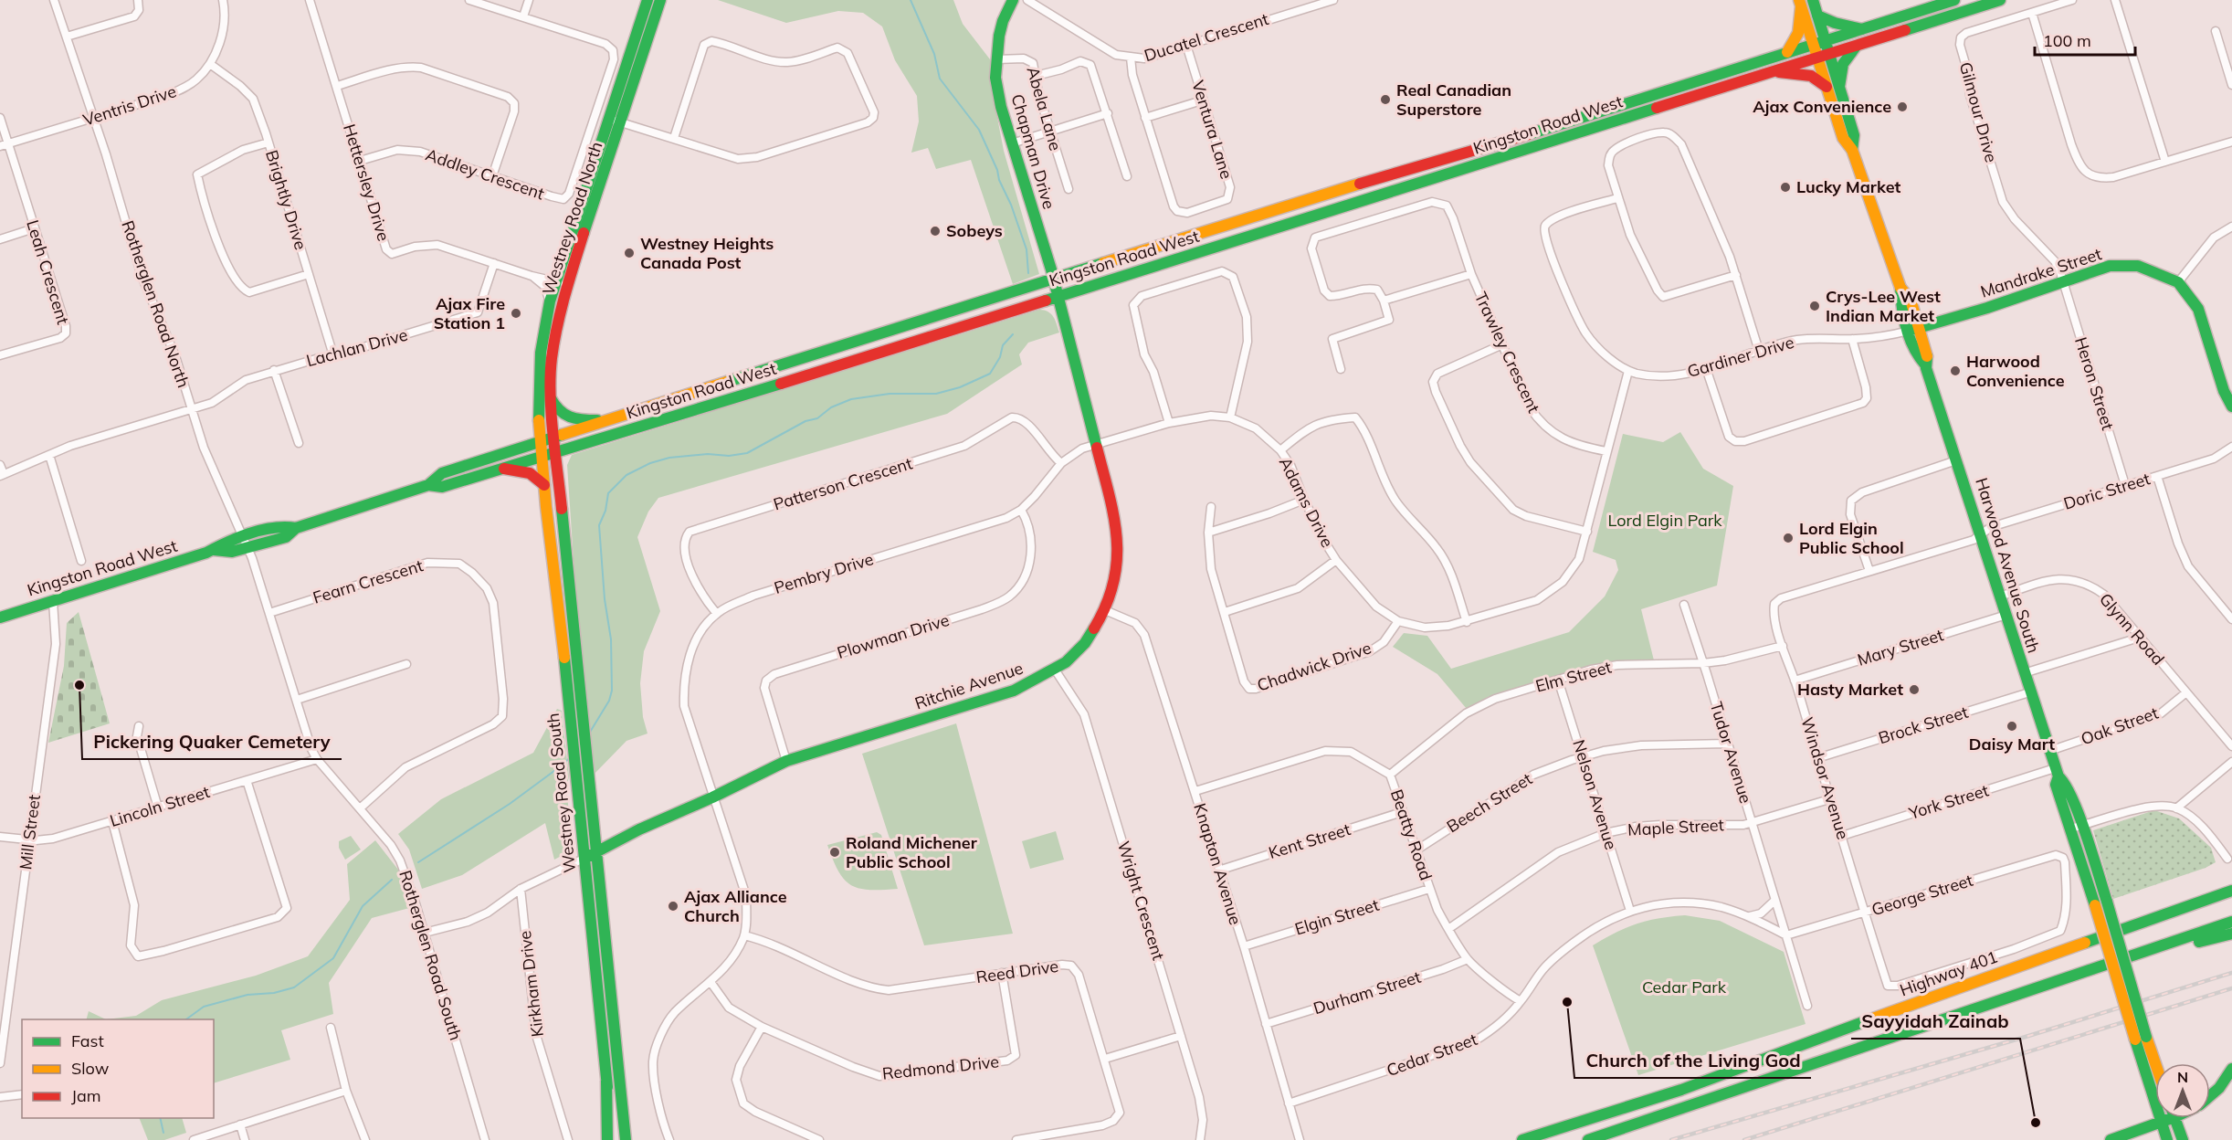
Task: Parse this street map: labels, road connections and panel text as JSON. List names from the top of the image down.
{
  "streets": {
    "main road": [
      "Kingston Road West",
      "Chapman Drive",
      "Westney Road North",
      "Mandrake Street",
      "Harwood Avenue South",
      "Ritchie Avenue",
      "Westney Road South",
      "Highway 401"
    ],
    "street": [
      "Ducatel Crescent",
      "Ventris Drive",
      "Abela Lane",
      "Gilmour Drive",
      "Ventura Lane",
      "Addley Crescent",
      "Hettersley Drive",
      "Brightly Drive",
      "Leah Crescent",
      "Rotherglen Road North",
      "Lachlan Drive",
      "Trawley Crescent",
      "Gardiner Drive",
      "Heron Street",
      "Patterson Crescent",
      "Doric Street",
      "Adams Drive",
      "Pembry Drive",
      "Fearn Crescent",
      "Glynn Road",
      "Plowman Drive",
      "Mary Street",
      "Chadwick Drive",
      "Elm Street",
      "Brock Street",
      "Oak Street",
      "Tudor Avenue",
      "Windsor Avenue",
      "Nelson Avenue",
      "York Street",
      "Beech Street",
      "Lincoln Street",
      "Maple Street",
      "Mill Street",
      "Beatty Road",
      "Kent Street",
      "Knapton Avenue",
      "George Street",
      "Wright Crescent",
      "Elgin Street",
      "Rotherglen Road South",
      "Reed Drive",
      "Kirkham Drive",
      "Durham Street",
      "Cedar Street",
      "Redmond Drive"
    ]
  },
  "crossings": [
    ["Ducatel Crescent", "Ventura Lane"],
    ["Ventris Drive", "Brightly Drive"],
    ["Ventris Drive", "Leah Crescent"],
    ["Ventris Drive", "Rotherglen Road North"],
    ["Abela Lane", "Chapman Drive"],
    ["Gilmour Drive", "Mandrake Street"],
    ["Gilmour Drive", "Heron Street"],
    ["Kingston Road West", "Chapman Drive"],
    ["Kingston Road West", "Westney Road North"],
    ["Kingston Road West", "Rotherglen Road North"],
    ["Kingston Road West", "Harwood Avenue South"],
    ["Kingston Road West", "Ritchie Avenue"],
    ["Kingston Road West", "Westney Road South"],
    ["Kingston Road West", "Mill Street"],
    ["Kingston Road West", "Rotherglen Road South"],
    ["Chapman Drive", "Ritchie Avenue"],
    ["Addley Crescent", "Hettersley Drive"],
    ["Hettersley Drive", "Westney Road North"],
    ["Hettersley Drive", "Lachlan Drive"],
    ["Brightly Drive", "Lachlan Drive"],
    ["Westney Road North", "Westney Road South"],
    ["Mandrake Street", "Gardiner Drive"],
    ["Mandrake Street", "Heron Street"],
    ["Mandrake Street", "Harwood Avenue South"],
    ["Rotherglen Road North", "Lachlan Drive"],
    ["Rotherglen Road North", "Rotherglen Road South"],
    ["Trawley Crescent", "Adams Drive"],
    ["Gardiner Drive", "Adams Drive"],
    ["Gardiner Drive", "Harwood Avenue South"],
    ["Heron Street", "Doric Street"],
    ["Patterson Crescent", "Pembry Drive"],
    ["Doric Street", "Harwood Avenue South"],
    ["Doric Street", "Windsor Avenue"],
    ["Adams Drive", "Pembry Drive"],
    ["Adams Drive", "Chadwick Drive"],
    ["Adams Drive", "Ritchie Avenue"],
    ["Harwood Avenue South", "Glynn Road"],
    ["Harwood Avenue South", "Mary Street"],
    ["Harwood Avenue South", "Brock Street"],
    ["Harwood Avenue South", "Oak Street"],
    ["Harwood Avenue South", "York Street"],
    ["Pembry Drive", "Plowman Drive"],
    ["Pembry Drive", "Ritchie Avenue"],
    ["Fearn Crescent", "Rotherglen Road South"],
    ["Glynn Road", "Oak Street"],
    ["Plowman Drive", "Ritchie Avenue"],
    ["Mary Street", "Windsor Avenue"],
    ["Elm Street", "Tudor Avenue"],
    ["Elm Street", "Windsor Avenue"],
    ["Elm Street", "Nelson Avenue"],
    ["Elm Street", "Beatty Road"],
    ["Ritchie Avenue", "Westney Road South"],
    ["Ritchie Avenue", "Knapton Avenue"],
    ["Ritchie Avenue", "Wright Crescent"],
    ["Brock Street", "Windsor Avenue"],
    ["Tudor Avenue", "Beech Street"],
    ["Tudor Avenue", "Maple Street"],
    ["Tudor Avenue", "George Street"],
    ["Tudor Avenue", "Cedar Street"],
    ["Windsor Avenue", "York Street"],
    ["Windsor Avenue", "Maple Street"],
    ["Windsor Avenue", "George Street"],
    ["Nelson Avenue", "Beech Street"],
    ["Nelson Avenue", "Maple Street"],
    ["Nelson Avenue", "Cedar Street"],
    ["Beech Street", "Beatty Road"],
    ["Lincoln Street", "Mill Street"],
    ["Lincoln Street", "Rotherglen Road South"],
    ["Maple Street", "Beatty Road"],
    ["Beatty Road", "Kent Street"],
    ["Beatty Road", "Knapton Avenue"],
    ["Beatty Road", "Elgin Street"],
    ["Beatty Road", "Durham Street"],
    ["Beatty Road", "Cedar Street"],
    ["Kent Street", "Knapton Avenue"],
    ["Knapton Avenue", "Elgin Street"],
    ["Knapton Avenue", "Durham Street"],
    ["Knapton Avenue", "Cedar Street"],
    ["George Street", "Cedar Street"],
    ["Reed Drive", "Redmond Drive"]
  ],
  "parks": ["Lord Elgin Park", "Cedar Park"],
  "places": [
    "Real Canadian Superstore",
    "Ajax Convenience",
    "Lucky Market",
    "Sobeys",
    "Westney Heights Canada Post",
    "Crys-Lee West Indian Market",
    "Ajax Fire Station 1",
    "Harwood Convenience",
    "Lord Elgin Public School",
    "Pickering Quaker Cemetery",
    "Hasty Market",
    "Daisy Mart",
    "Roland Michener Public School",
    "Ajax Alliance Church",
    "Church of the Living God",
    "Sayyidah Zainab"
  ],
  "legend": ["Fast", "Slow", "Jam"],
  "scale_bar": "100 m",
  "north": "top"
}
